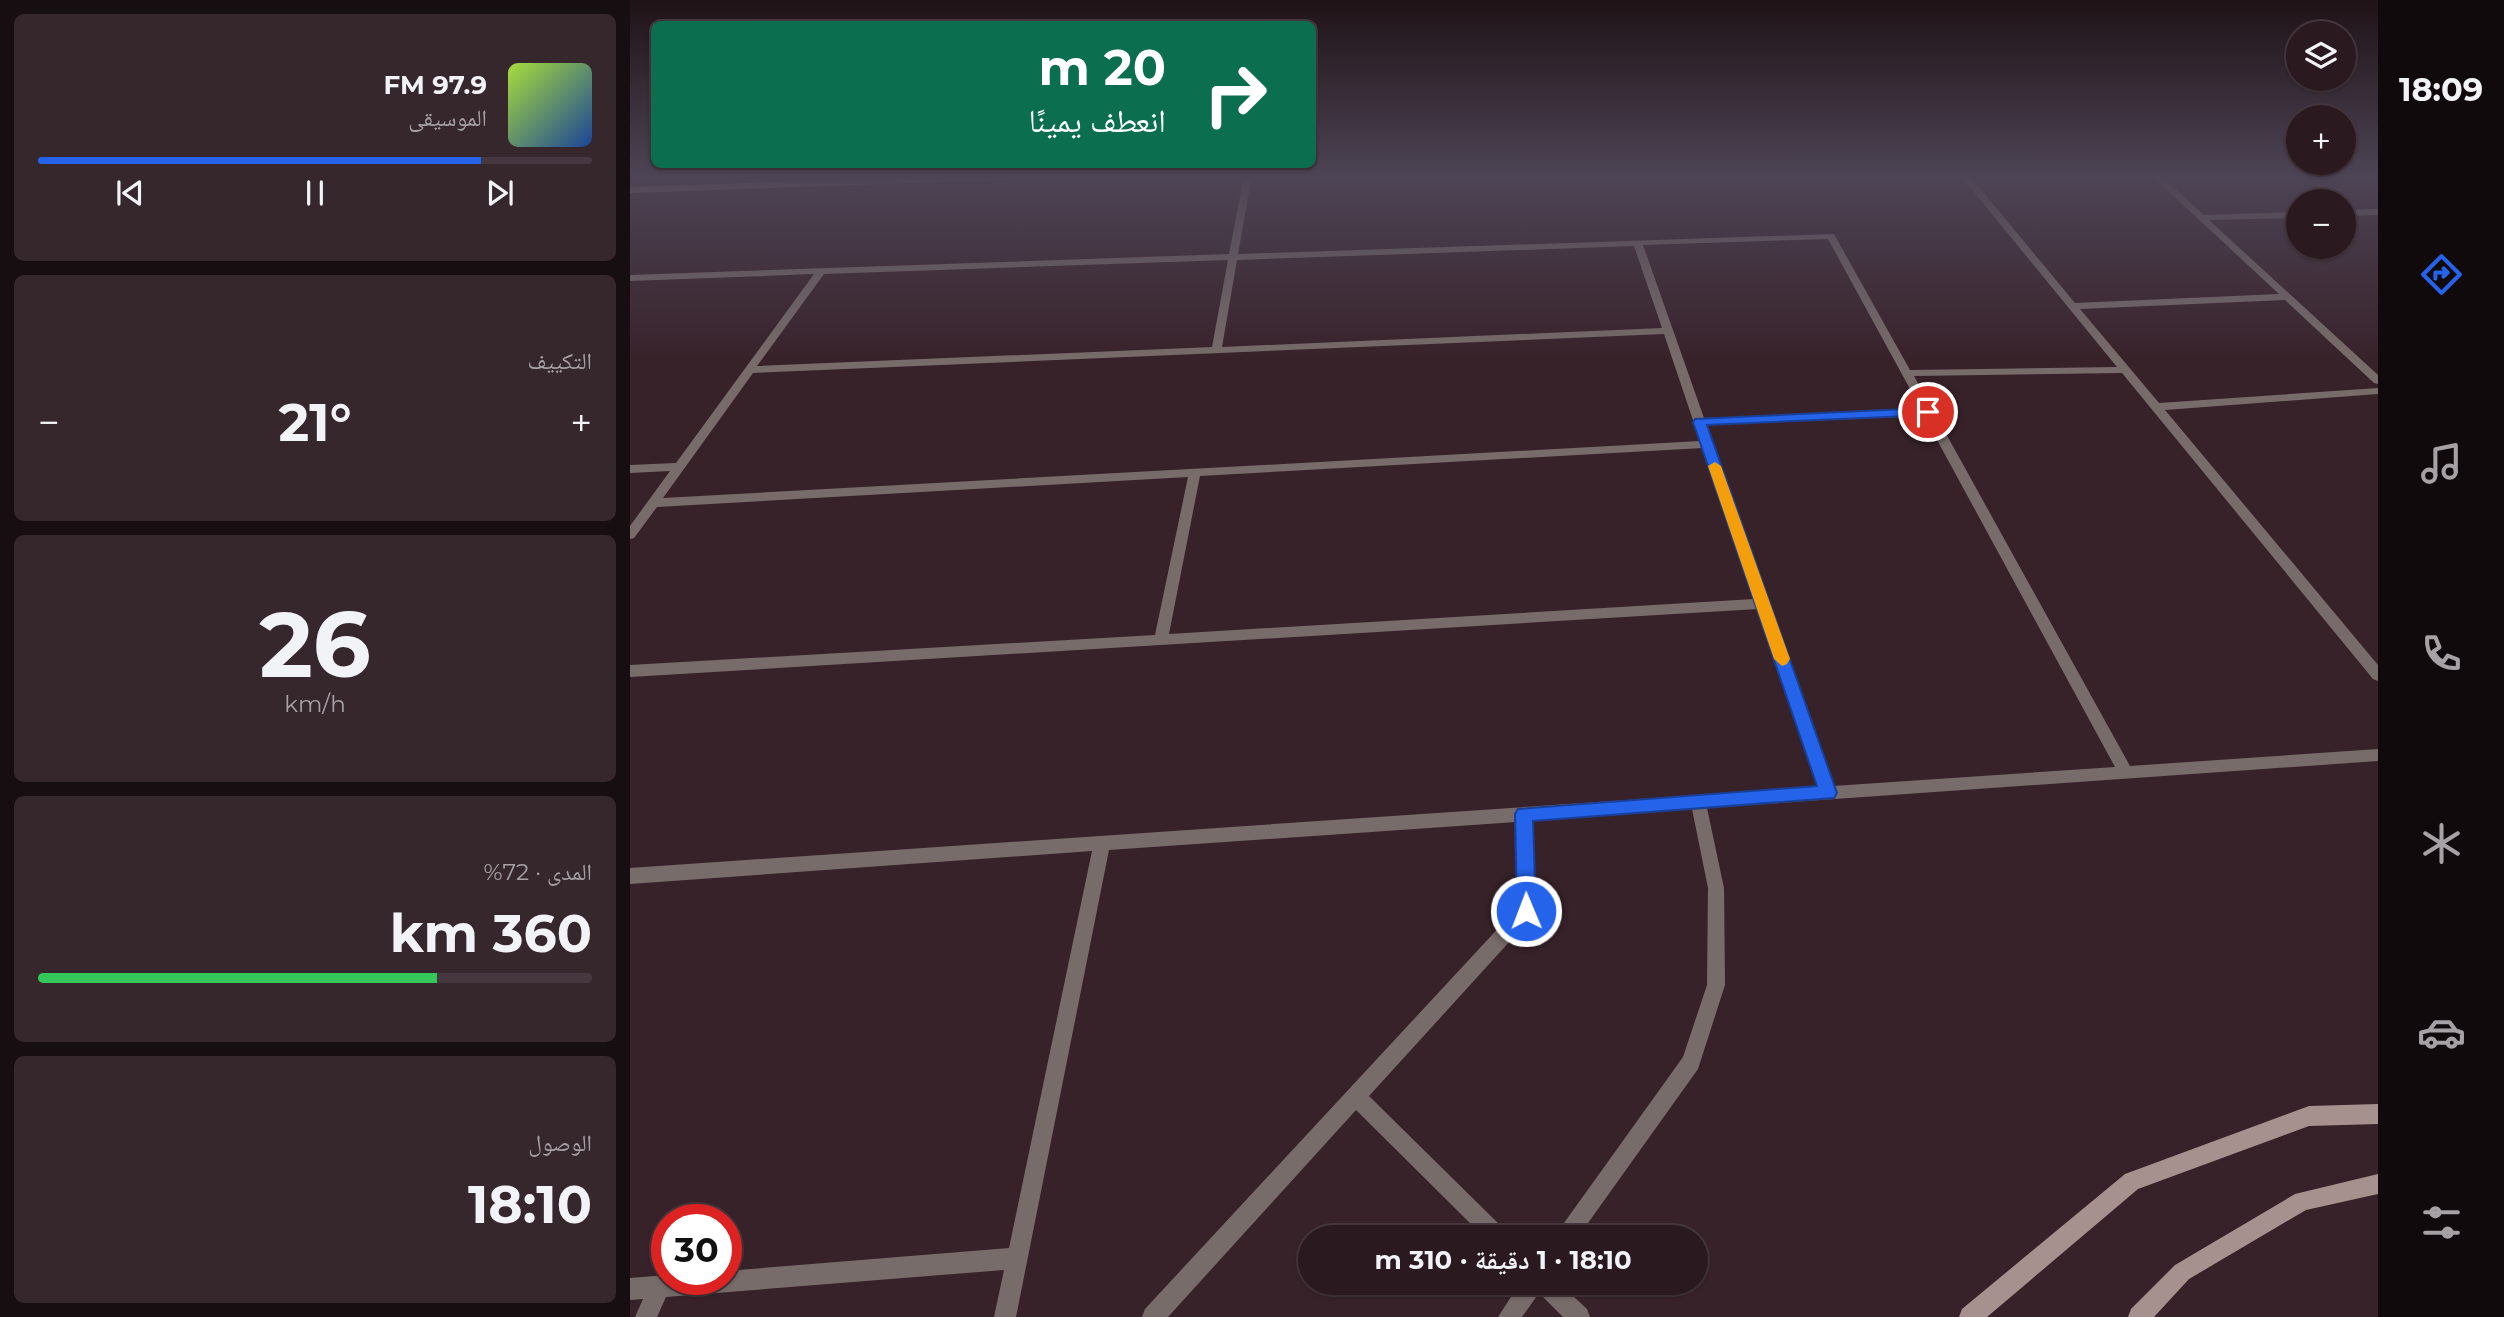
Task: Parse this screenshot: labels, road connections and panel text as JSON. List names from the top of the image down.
{
  "page": {
    "tabs": "18:09",
    "map_buttons": ["+", "−"],
    "turn": ["20 m", "انعطف يمينًا"],
    "song": ["97.9 FM", "الموسيقى"],
    "tile": [
      "التكييف",
      ["26", "km/h"],
      ["المدى · 72%", "360 km"],
      ["الوصول", "18:10"]
    ],
    "heat": ["−", "21°", "+"],
    "limit": "30",
    "trip": "18:10 · 1 دقيقة · 310 m"
  }
}
